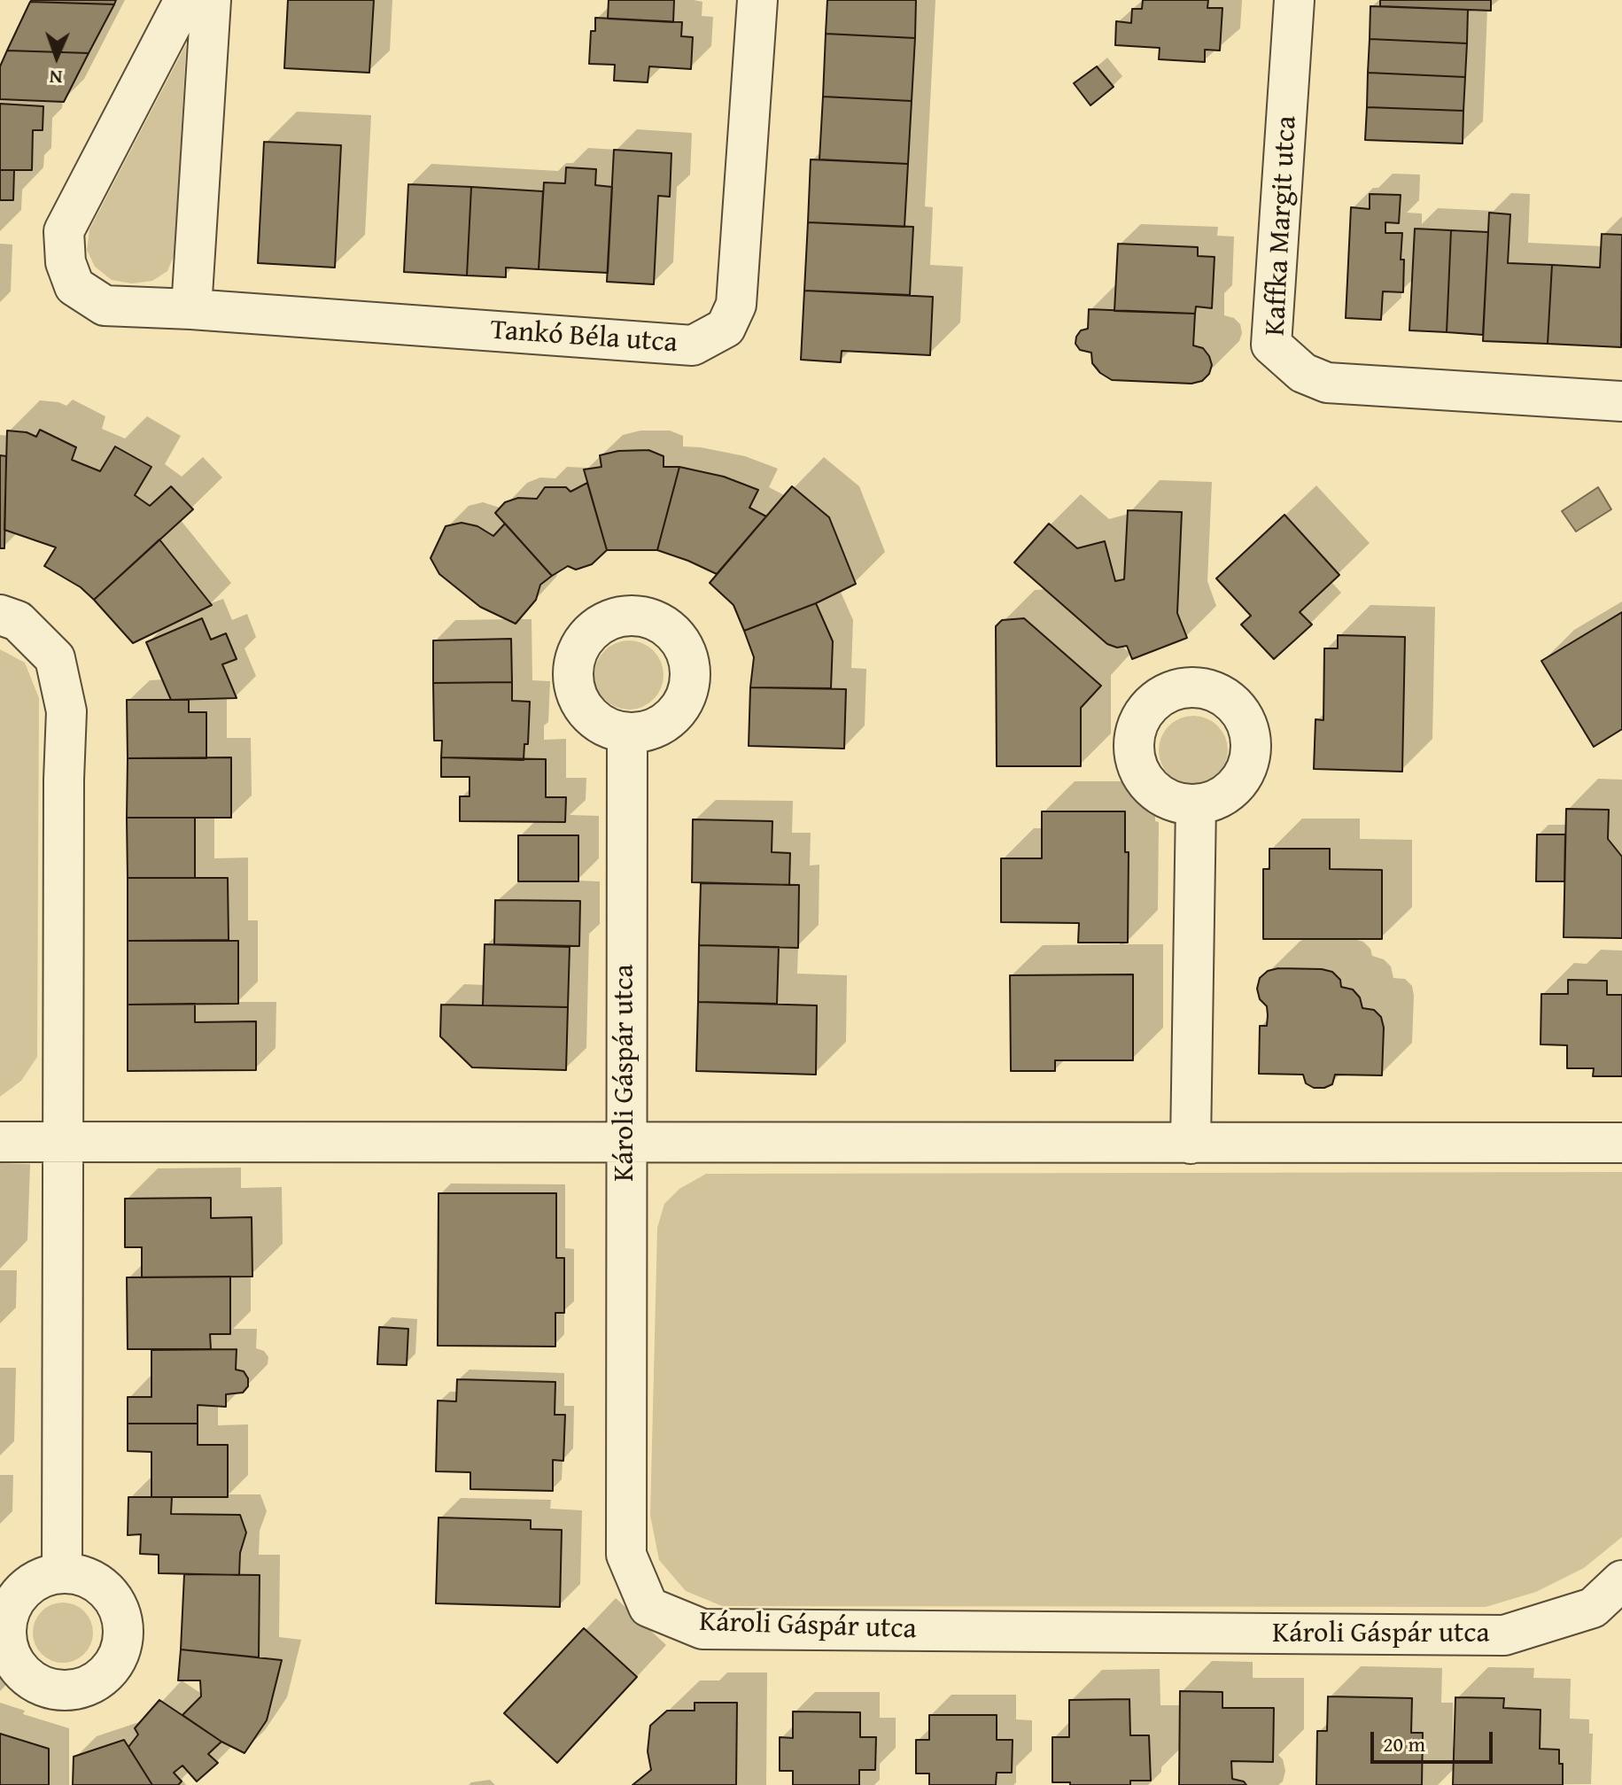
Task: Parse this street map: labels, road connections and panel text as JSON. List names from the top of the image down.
{
  "streets": {
    "street": ["Kaffka Margit utca", "Tankó Béla utca", "Károli Gáspár utca"]
  },
  "scale_bar": "20 m",
  "north": "bottom"
}
